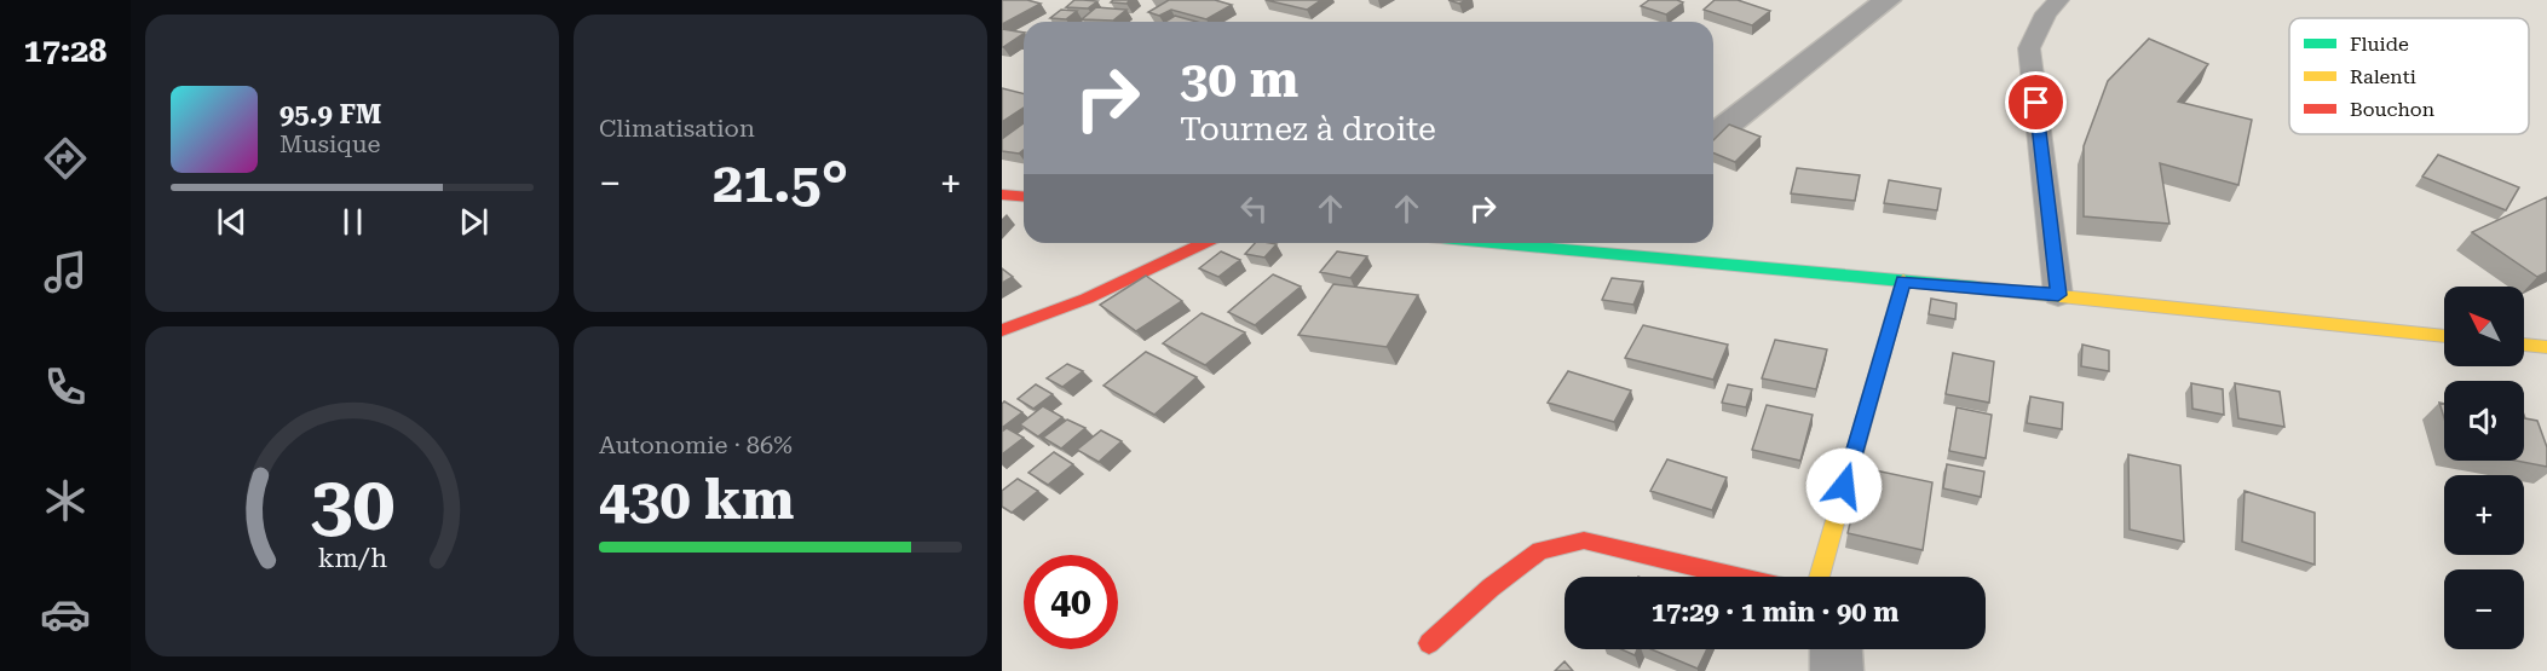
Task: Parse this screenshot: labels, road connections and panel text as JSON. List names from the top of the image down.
{
  "legend": ["Fluide", "Ralenti", "Bouchon"],
  "north": "top left",
  "page": {
    "tabs": "17:28",
    "tile": [
      "Climatisation",
      ["Autonomie · 86%", "430 km"]
    ],
    "turn": ["30 m", "Tournez à droite"],
    "song": ["95.9 FM", "Musique"],
    "heat": ["−", "21.5°", "+"],
    "map_buttons": ["+", "−"],
    "limit": "40",
    "trip": "17:29 · 1 min · 90 m",
    "gauge": ["30", "km/h"]
  }
}
